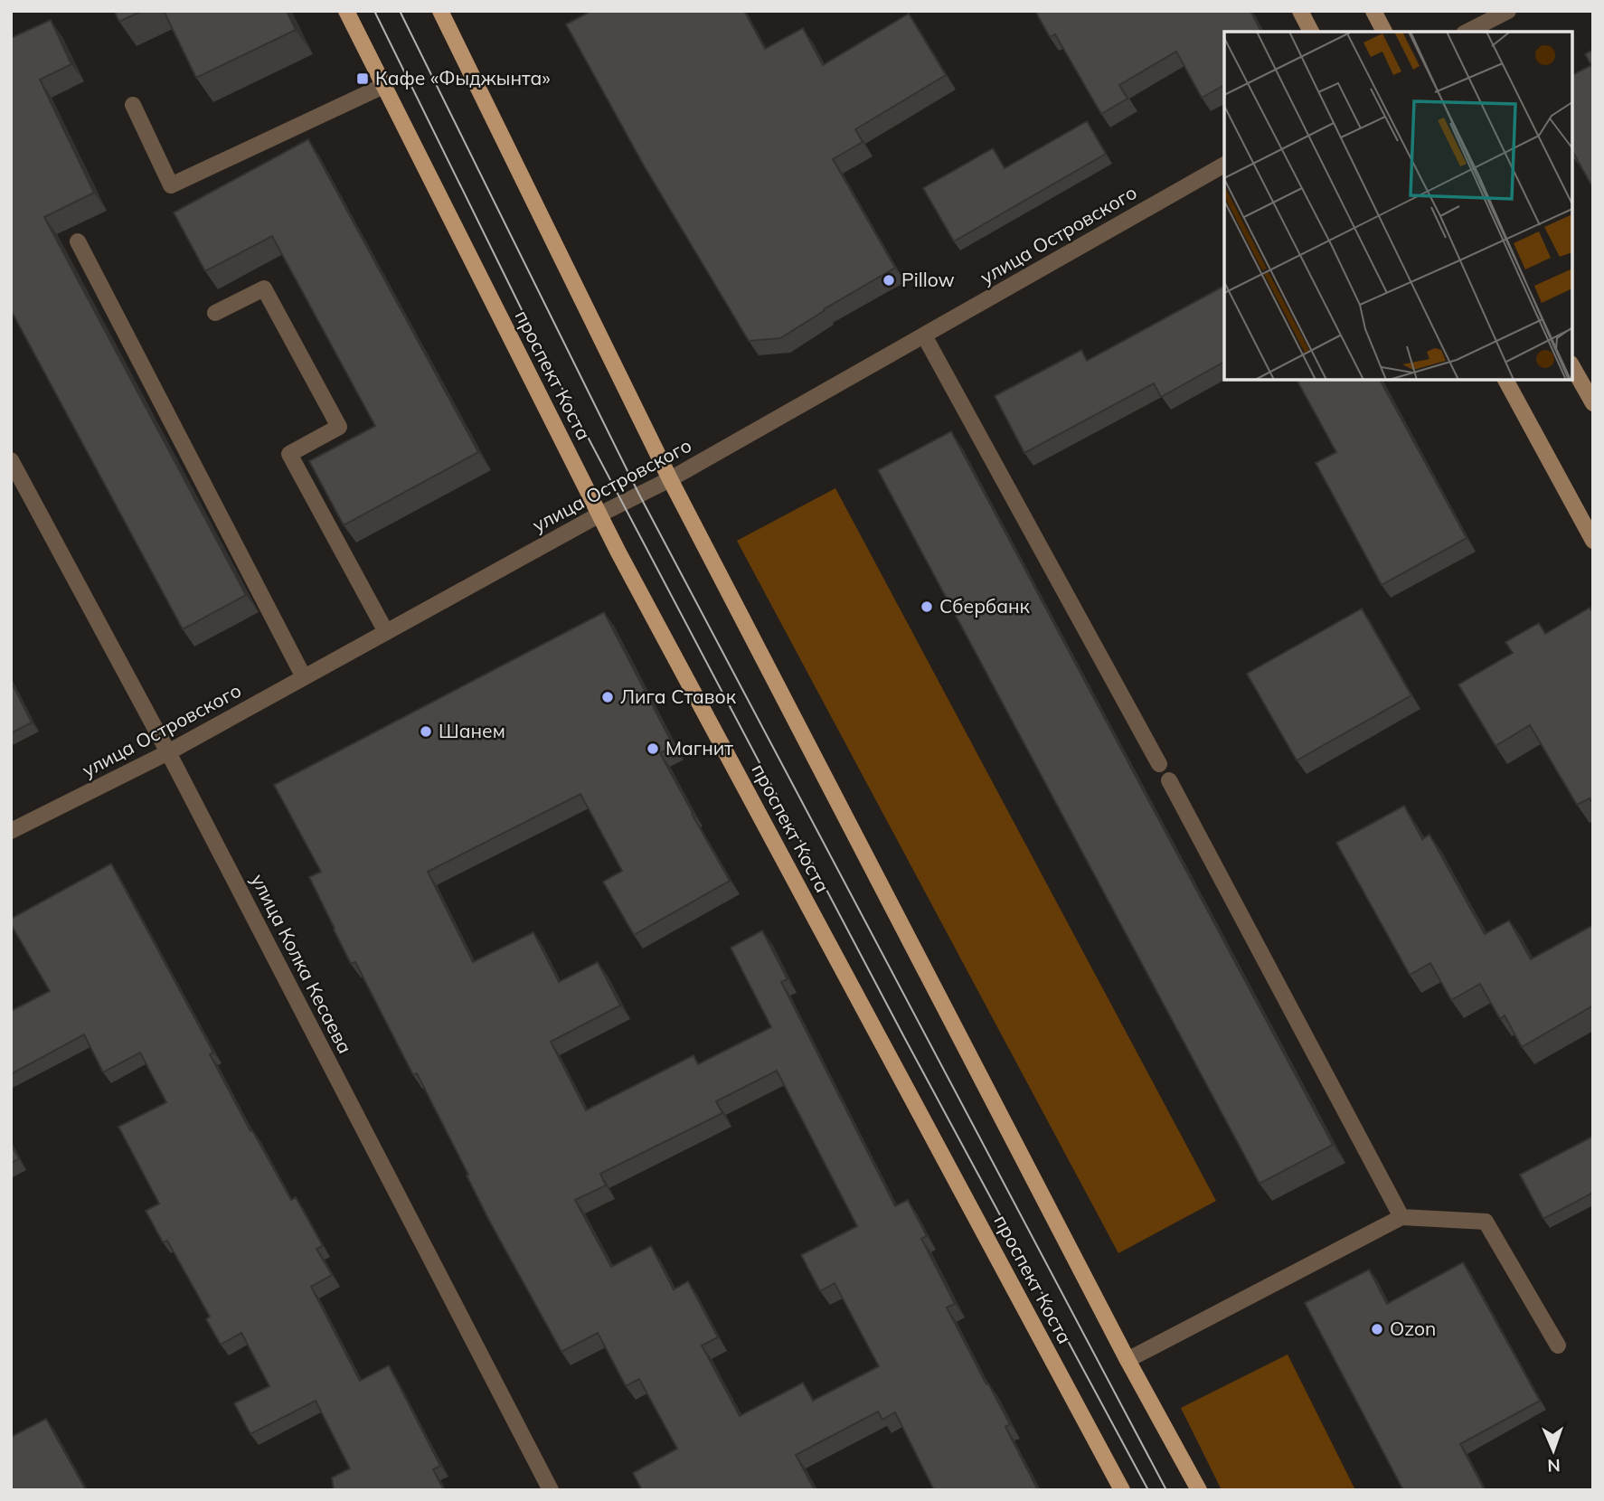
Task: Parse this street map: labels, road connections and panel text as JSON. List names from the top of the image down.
{
  "streets": {
    "main road": ["проспект Коста"],
    "street": ["улица Островского", "улица Колка Кесаева"]
  },
  "crossings": [
    ["улица Островского", "проспект Коста"],
    ["улица Островского", "улица Колка Кесаева"]
  ],
  "places": {
    "transit": ["Кафе «Фыджынта»"],
    "other": [
      "Pillow",
      "Сбербанк",
      "Лига Ставок",
      "Шанем",
      "Магнит",
      "Ozon"
    ]
  },
  "north": "bottom"
}
